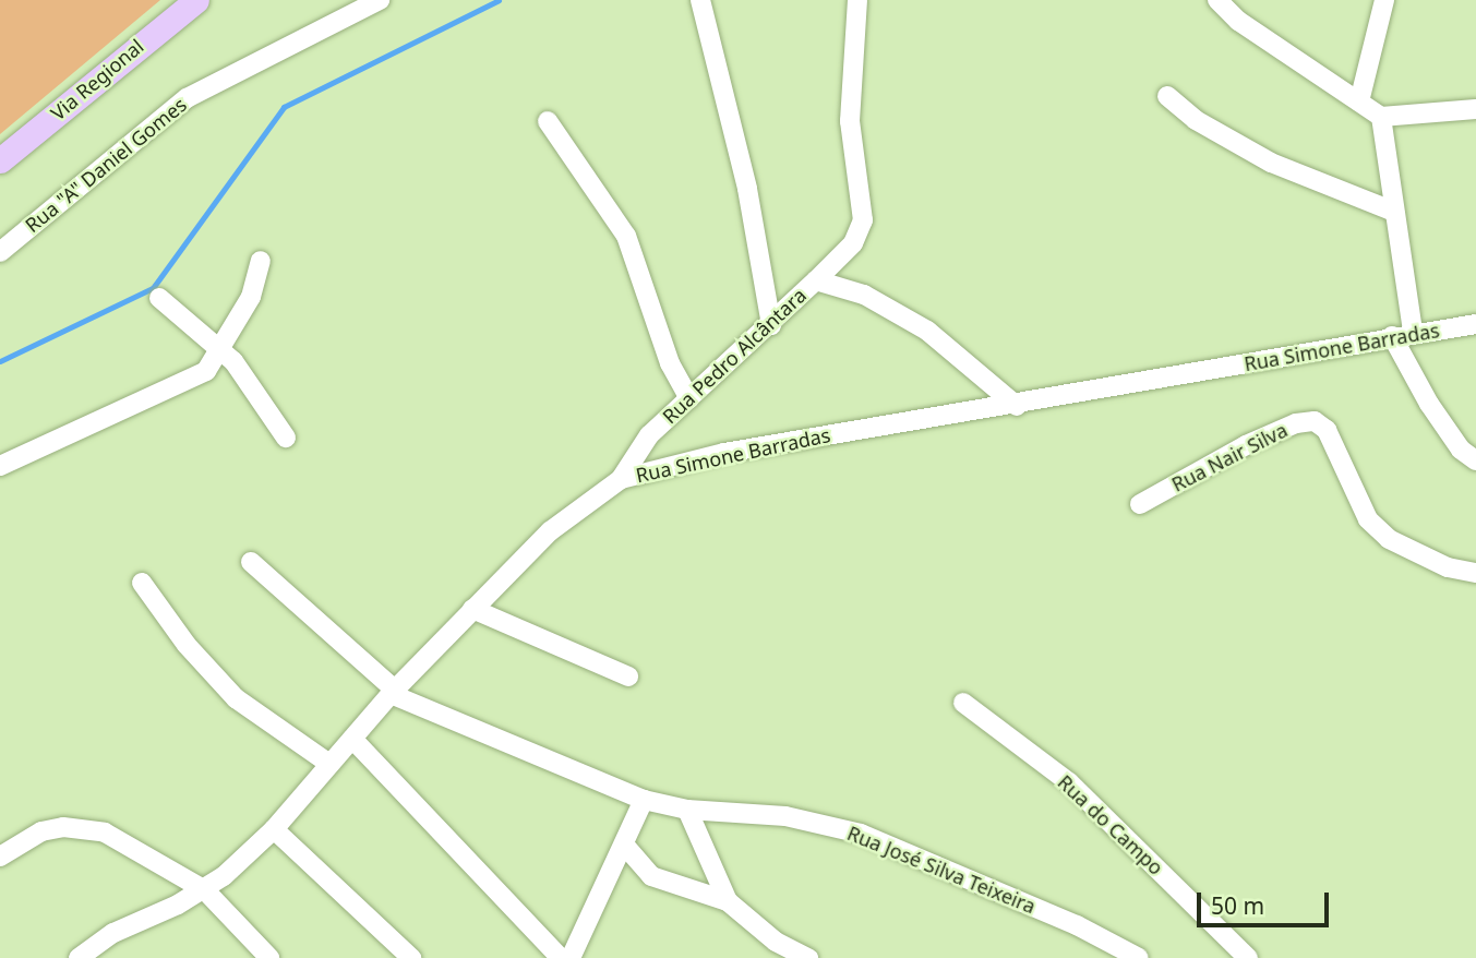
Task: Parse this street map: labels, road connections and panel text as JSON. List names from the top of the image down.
{
  "streets": {
    "main road": ["Via Regional"],
    "street": [
      "Rua \"A\" Daniel Gomes",
      "Rua Simone Barradas",
      "Rua Pedro Alcântara",
      "Rua Nair Silva",
      "Rua do Campo",
      "Rua José Silva Teixeira"
    ]
  },
  "crossings": [
    ["Rua Simone Barradas", "Rua Pedro Alcântara"],
    ["Rua Simone Barradas", "Rua José Silva Teixeira"]
  ],
  "scale_bar": "50 m"
}
